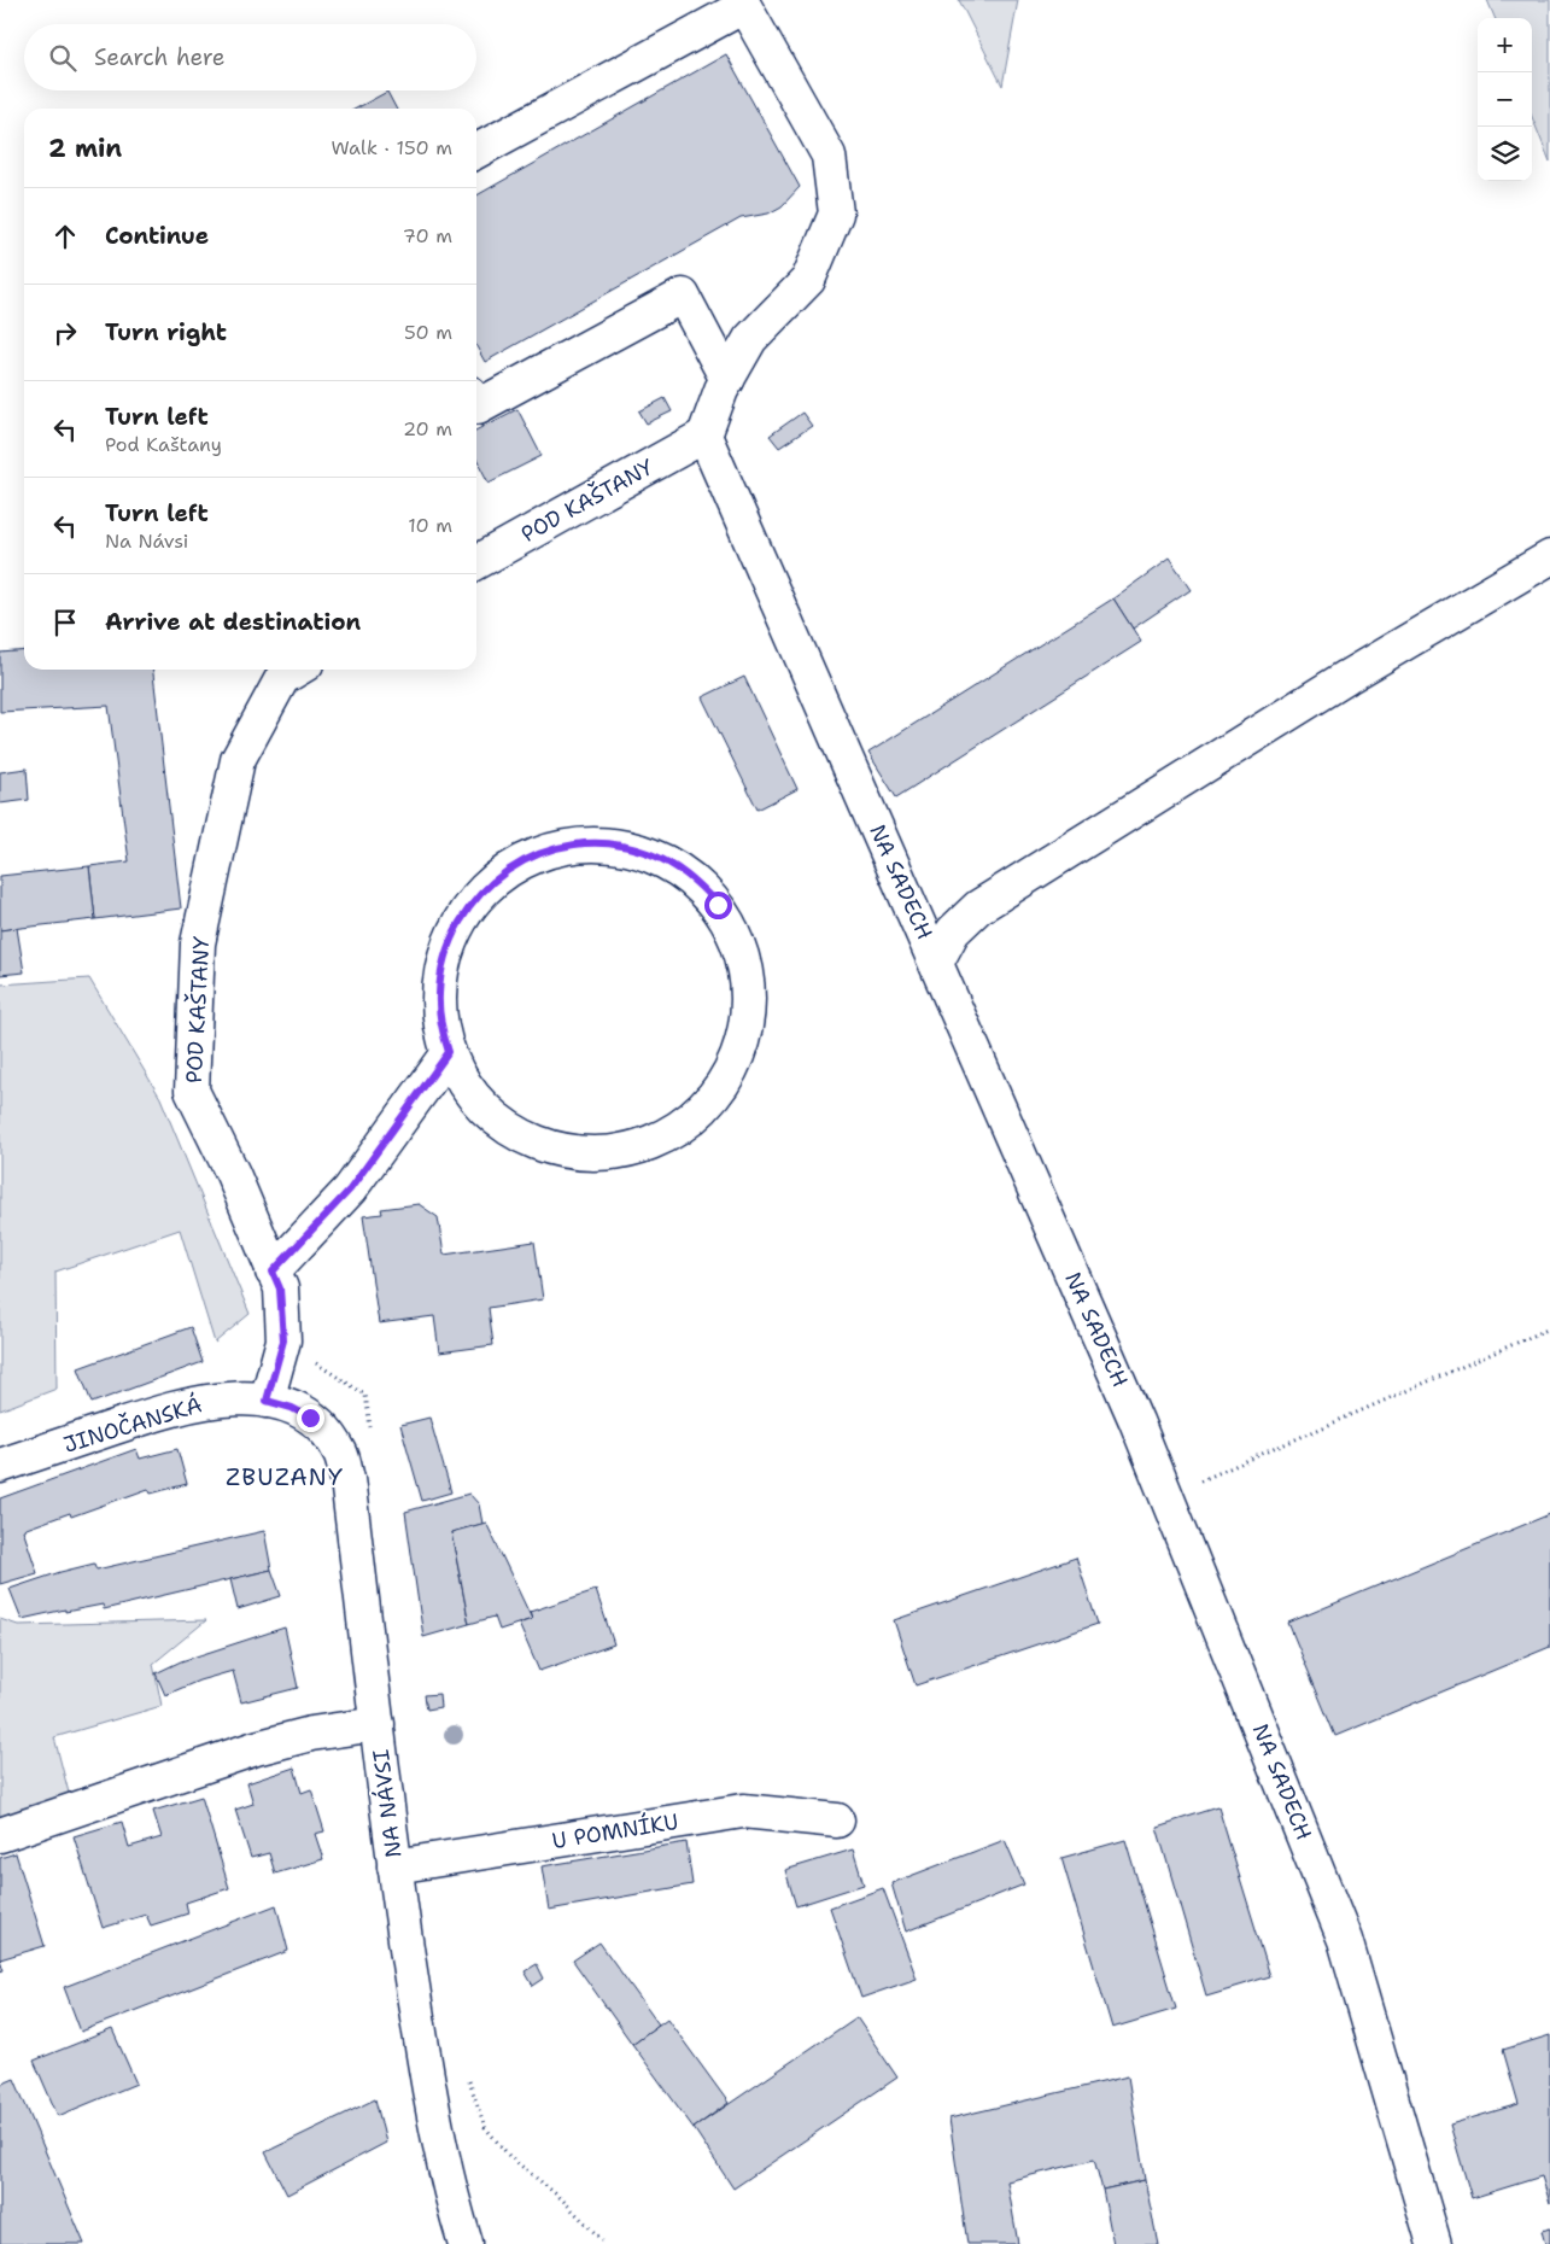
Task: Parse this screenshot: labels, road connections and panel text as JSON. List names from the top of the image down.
{
  "streets": {
    "street": [
      "POD KAŠTANY",
      "NA SADECH",
      "JINOČANSKÁ",
      "NA NÁVSI",
      "U POMNÍKU"
    ]
  },
  "crossings": [
    ["POD KAŠTANY", "NA SADECH"],
    ["POD KAŠTANY", "JINOČANSKÁ"],
    ["POD KAŠTANY", "NA NÁVSI"],
    ["JINOČANSKÁ", "NA NÁVSI"],
    ["NA NÁVSI", "U POMNÍKU"]
  ],
  "districts": ["ZBUZANY"],
  "page": {
    "map_buttons": ["+", "−"],
    "search": "Search here",
    "heading": ["2 min", "Walk · 150 m"],
    "list": [
      ["Continue", "70 m"],
      ["Turn right", "50 m"],
      ["Turn left", "Pod Kaštany", "20 m"],
      ["Turn left", "Na Návsi", "10 m"],
      "Arrive at destination"
    ]
  }
}
